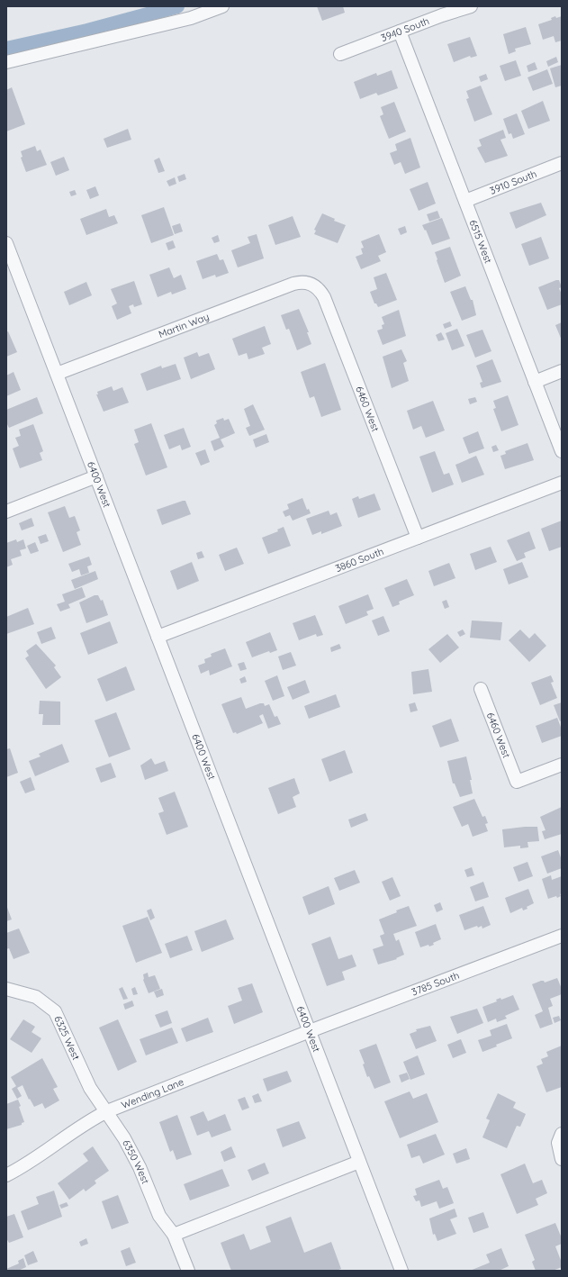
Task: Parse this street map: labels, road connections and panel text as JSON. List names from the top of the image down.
{
  "streets": {
    "street": [
      "3940 South",
      "3910 South",
      "6515 West",
      "Martin Way",
      "6460 West",
      "6400 West",
      "3860 South",
      "3785 South",
      "6325 West",
      "Wending Lane",
      "6350 West"
    ]
  },
  "crossings": [
    ["3940 South", "6515 West"],
    ["3910 South", "6515 West"],
    ["Martin Way", "6460 West"],
    ["Martin Way", "6400 West"],
    ["6460 West", "3860 South"],
    ["6400 West", "3860 South"],
    ["6400 West", "3785 South"],
    ["6400 West", "Wending Lane"],
    ["3785 South", "Wending Lane"],
    ["6325 West", "Wending Lane"],
    ["6325 West", "6350 West"],
    ["Wending Lane", "6350 West"]
  ]
}
